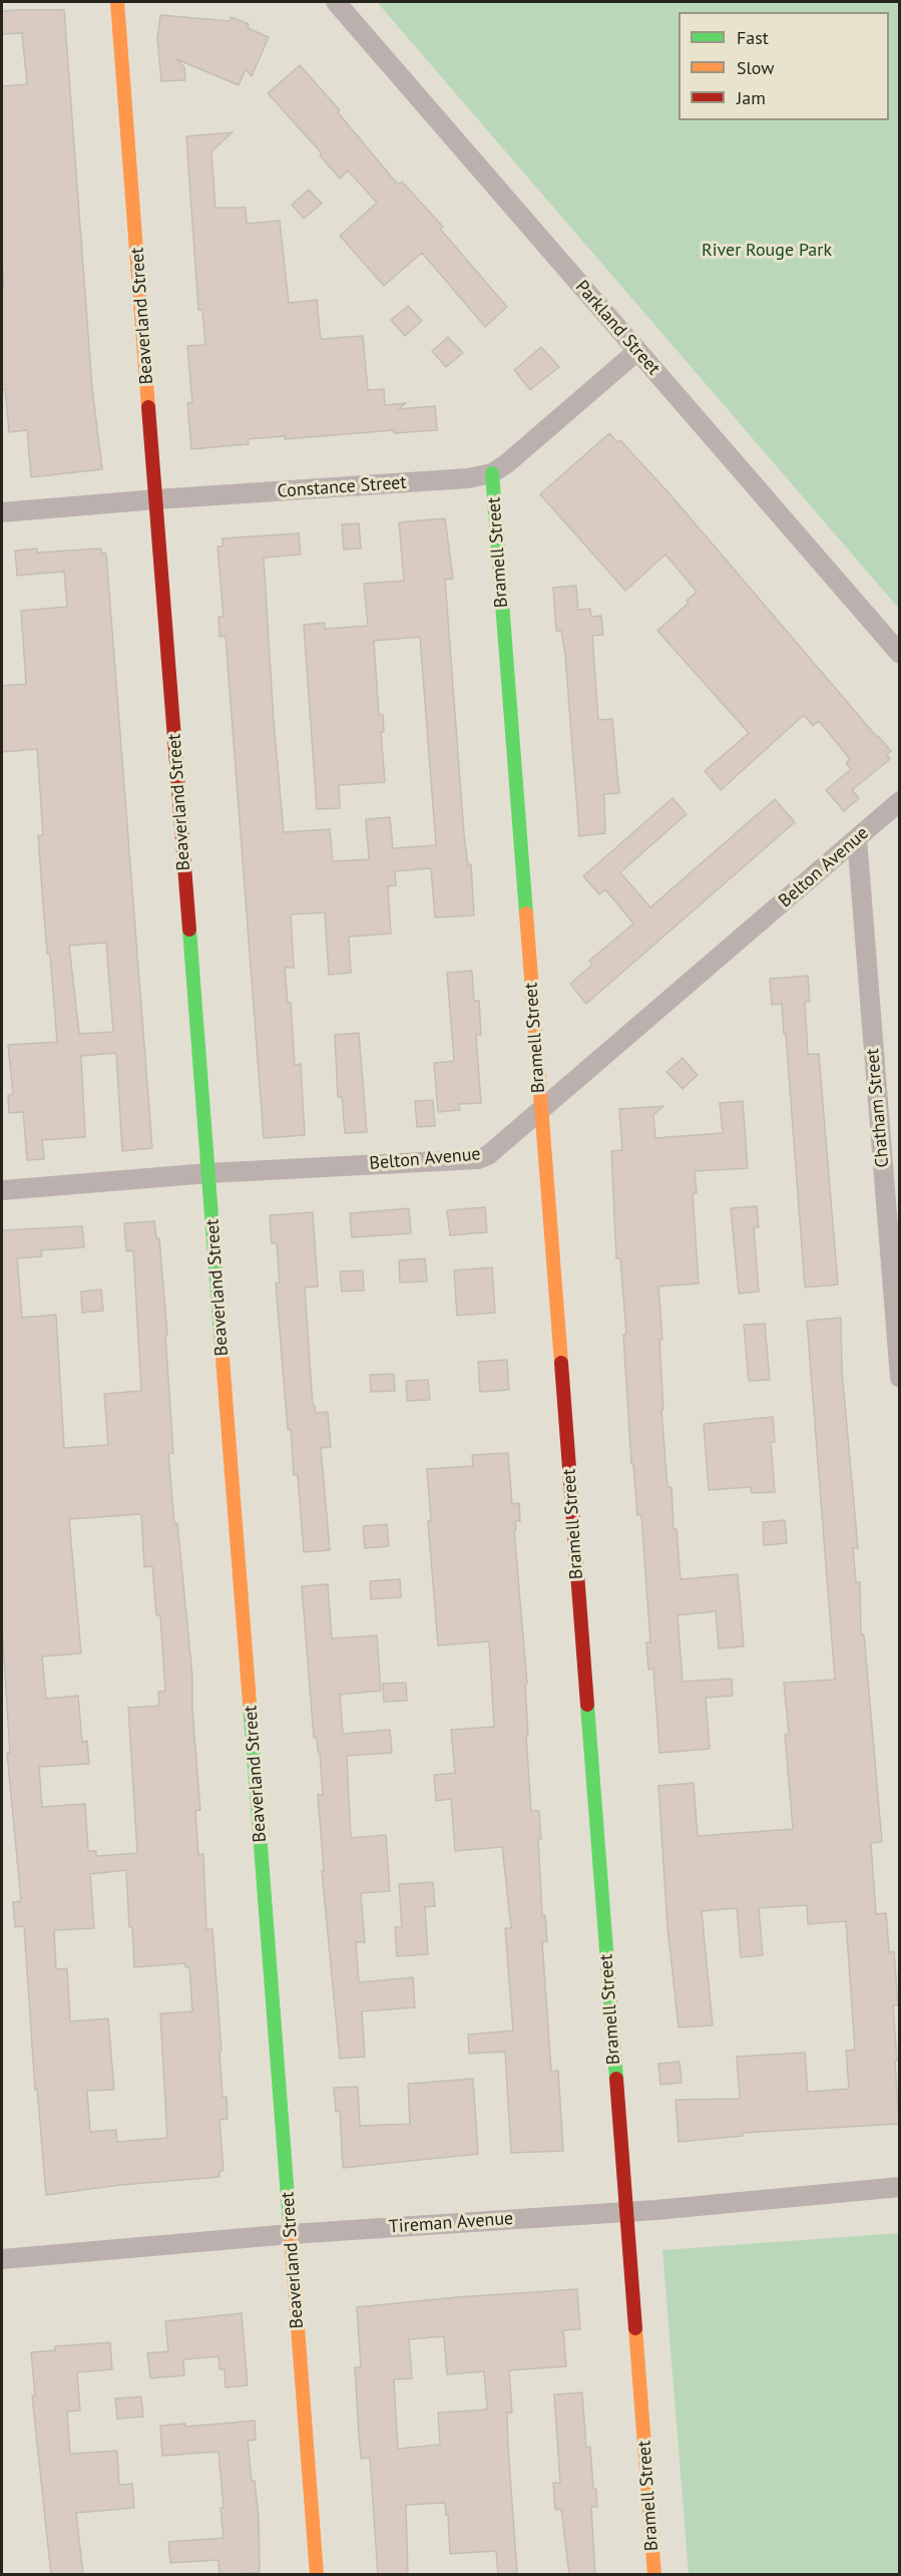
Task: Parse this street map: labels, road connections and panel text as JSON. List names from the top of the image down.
{
  "streets": {
    "street": [
      "Beaverland Street",
      "Parkland Street",
      "Constance Street",
      "Bramell Street",
      "Belton Avenue",
      "Chatham Street",
      "Tireman Avenue"
    ]
  },
  "crossings": [
    ["Beaverland Street", "Constance Street"],
    ["Beaverland Street", "Belton Avenue"],
    ["Beaverland Street", "Tireman Avenue"],
    ["Parkland Street", "Constance Street"],
    ["Constance Street", "Bramell Street"],
    ["Bramell Street", "Belton Avenue"],
    ["Bramell Street", "Tireman Avenue"],
    ["Belton Avenue", "Chatham Street"]
  ],
  "parks": ["River Rouge Park"],
  "legend": ["Fast", "Slow", "Jam"]
}
